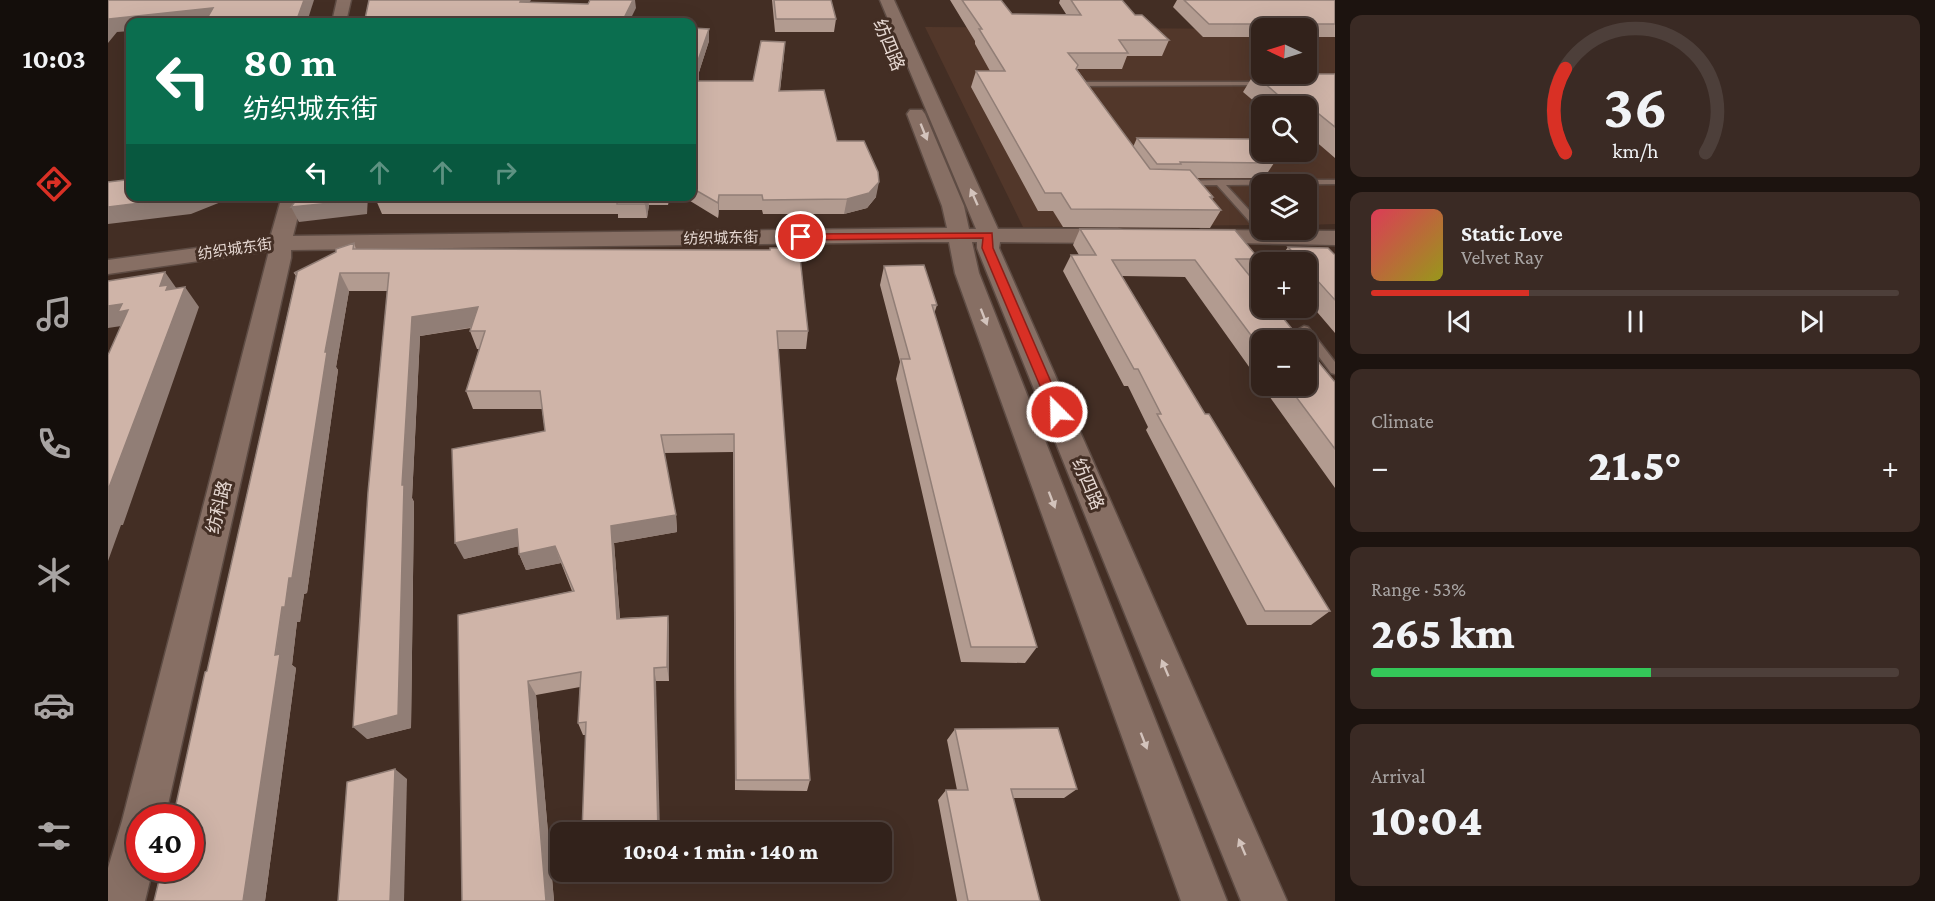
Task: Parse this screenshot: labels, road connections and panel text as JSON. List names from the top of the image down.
{
  "streets": {
    "street": ["纺四路", "纺织城东街", "纺科路"]
  },
  "crossings": [
    ["纺四路", "纺织城东街"],
    ["纺织城东街", "纺科路"]
  ],
  "north": "left",
  "page": {
    "tabs": "10:03",
    "map_buttons": ["+", "−"],
    "turn": ["80 m", "纺织城东街"],
    "song": ["Static Love", "Velvet Ray"],
    "tile": [
      "Climate",
      ["Range · 53%", "265 km"],
      ["Arrival", "10:04"]
    ],
    "heat": ["−", "21.5°", "+"],
    "limit": "40",
    "trip": "10:04 · 1 min · 140 m",
    "gauge": ["36", "km/h"]
  }
}
